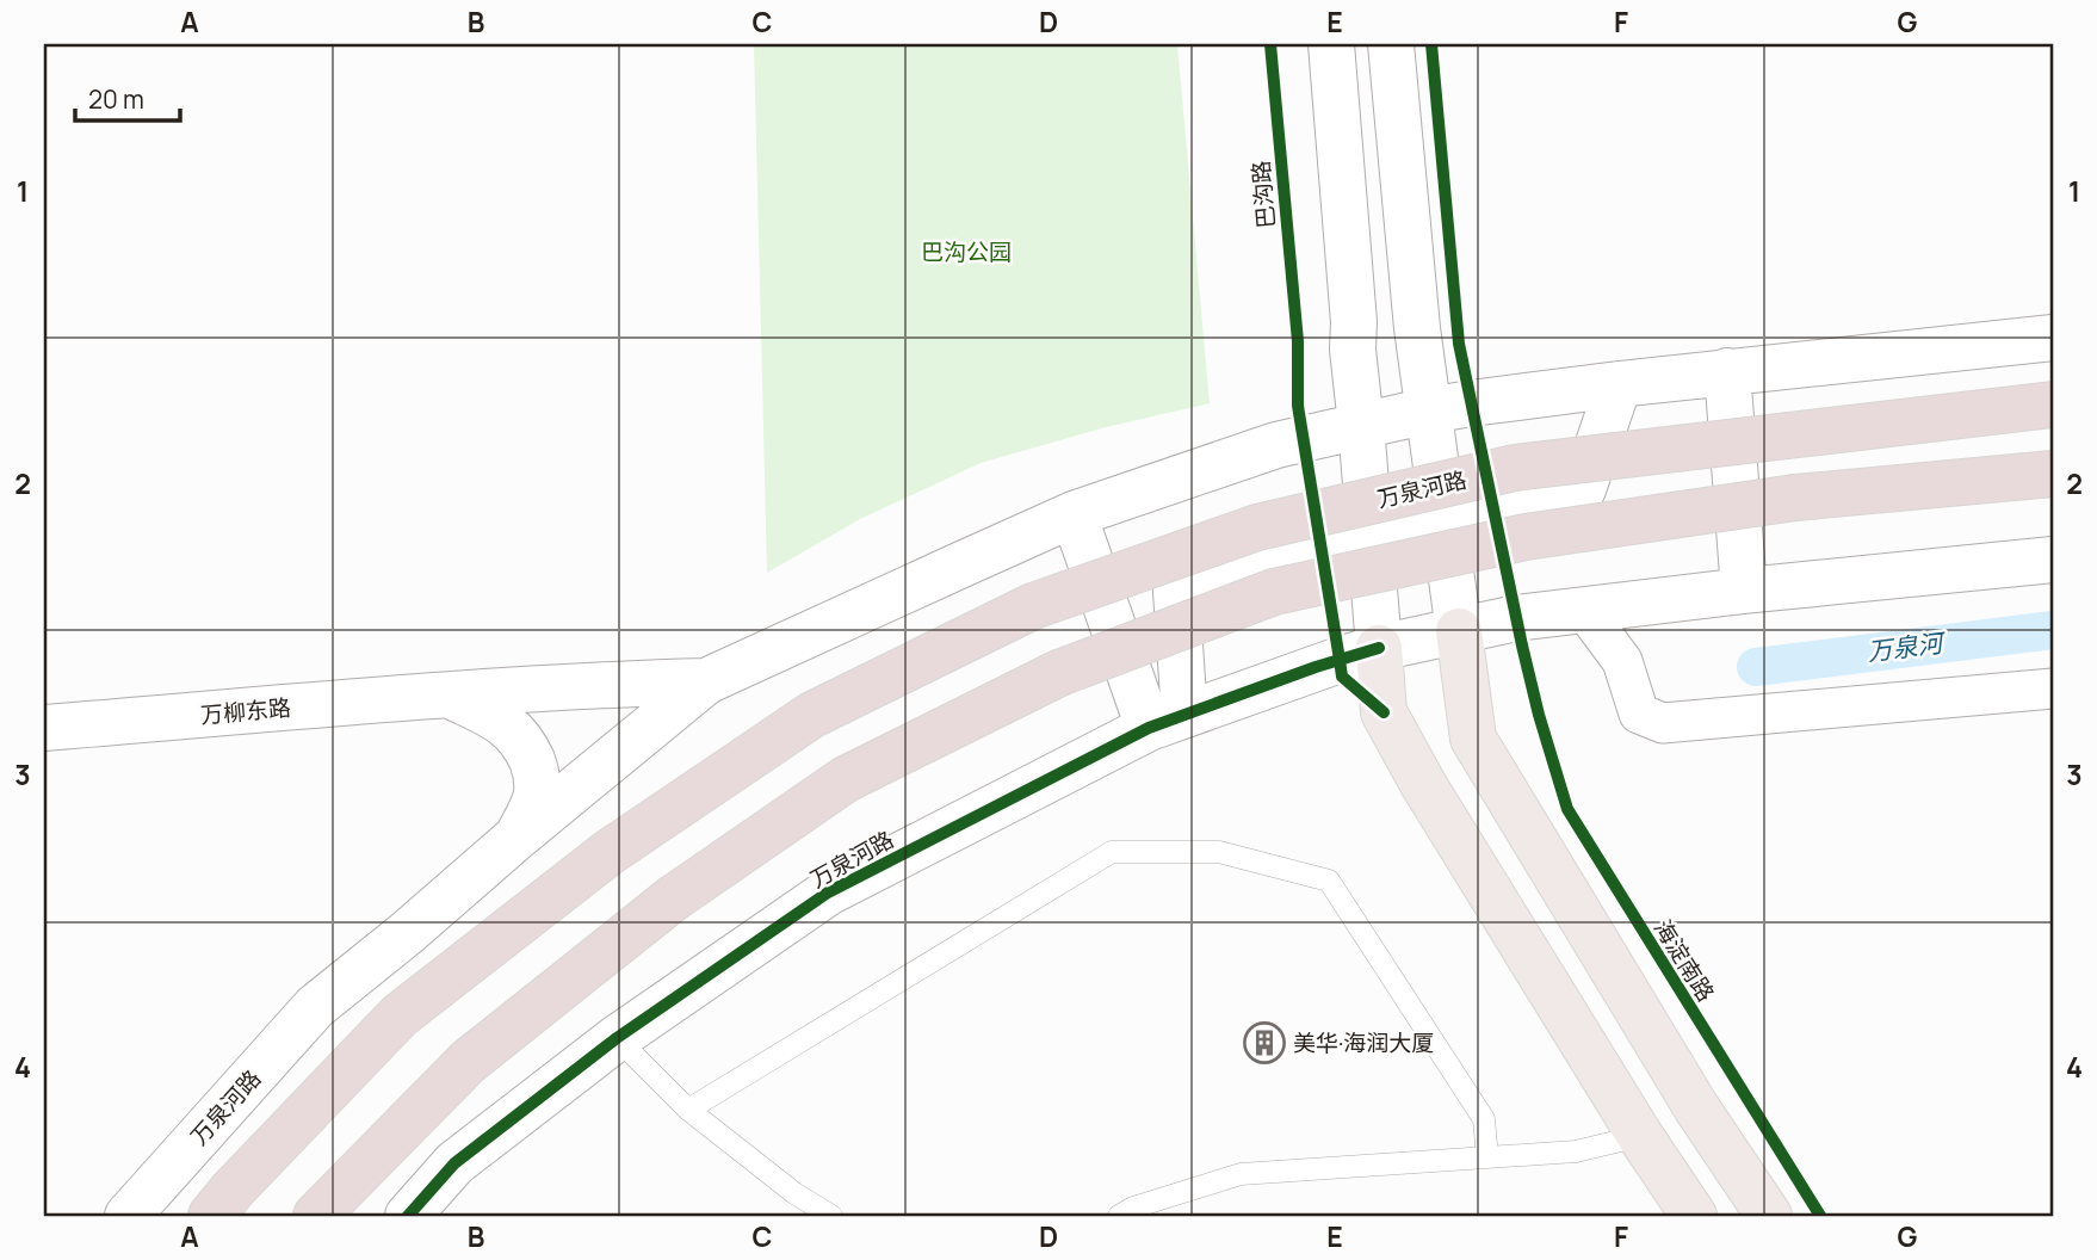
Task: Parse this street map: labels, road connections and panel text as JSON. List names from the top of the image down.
{
  "streets": {
    "highway": ["万泉河路"],
    "street": ["万柳东路"],
    "cycle path": ["巴沟路", "海淀南路"]
  },
  "crossings": [
    ["万泉河路", "万柳东路"]
  ],
  "water": ["万泉河"],
  "parks": ["巴沟公园"],
  "places": {
    "building": ["美华·海润大厦"]
  },
  "scale_bar": "20 m",
  "grid": {
    "columns": [
      "A",
      "B",
      "C",
      "D",
      "E",
      "F",
      "G"
    ],
    "rows": [
      "1",
      "2",
      "3",
      "4"
    ]
  }
}
